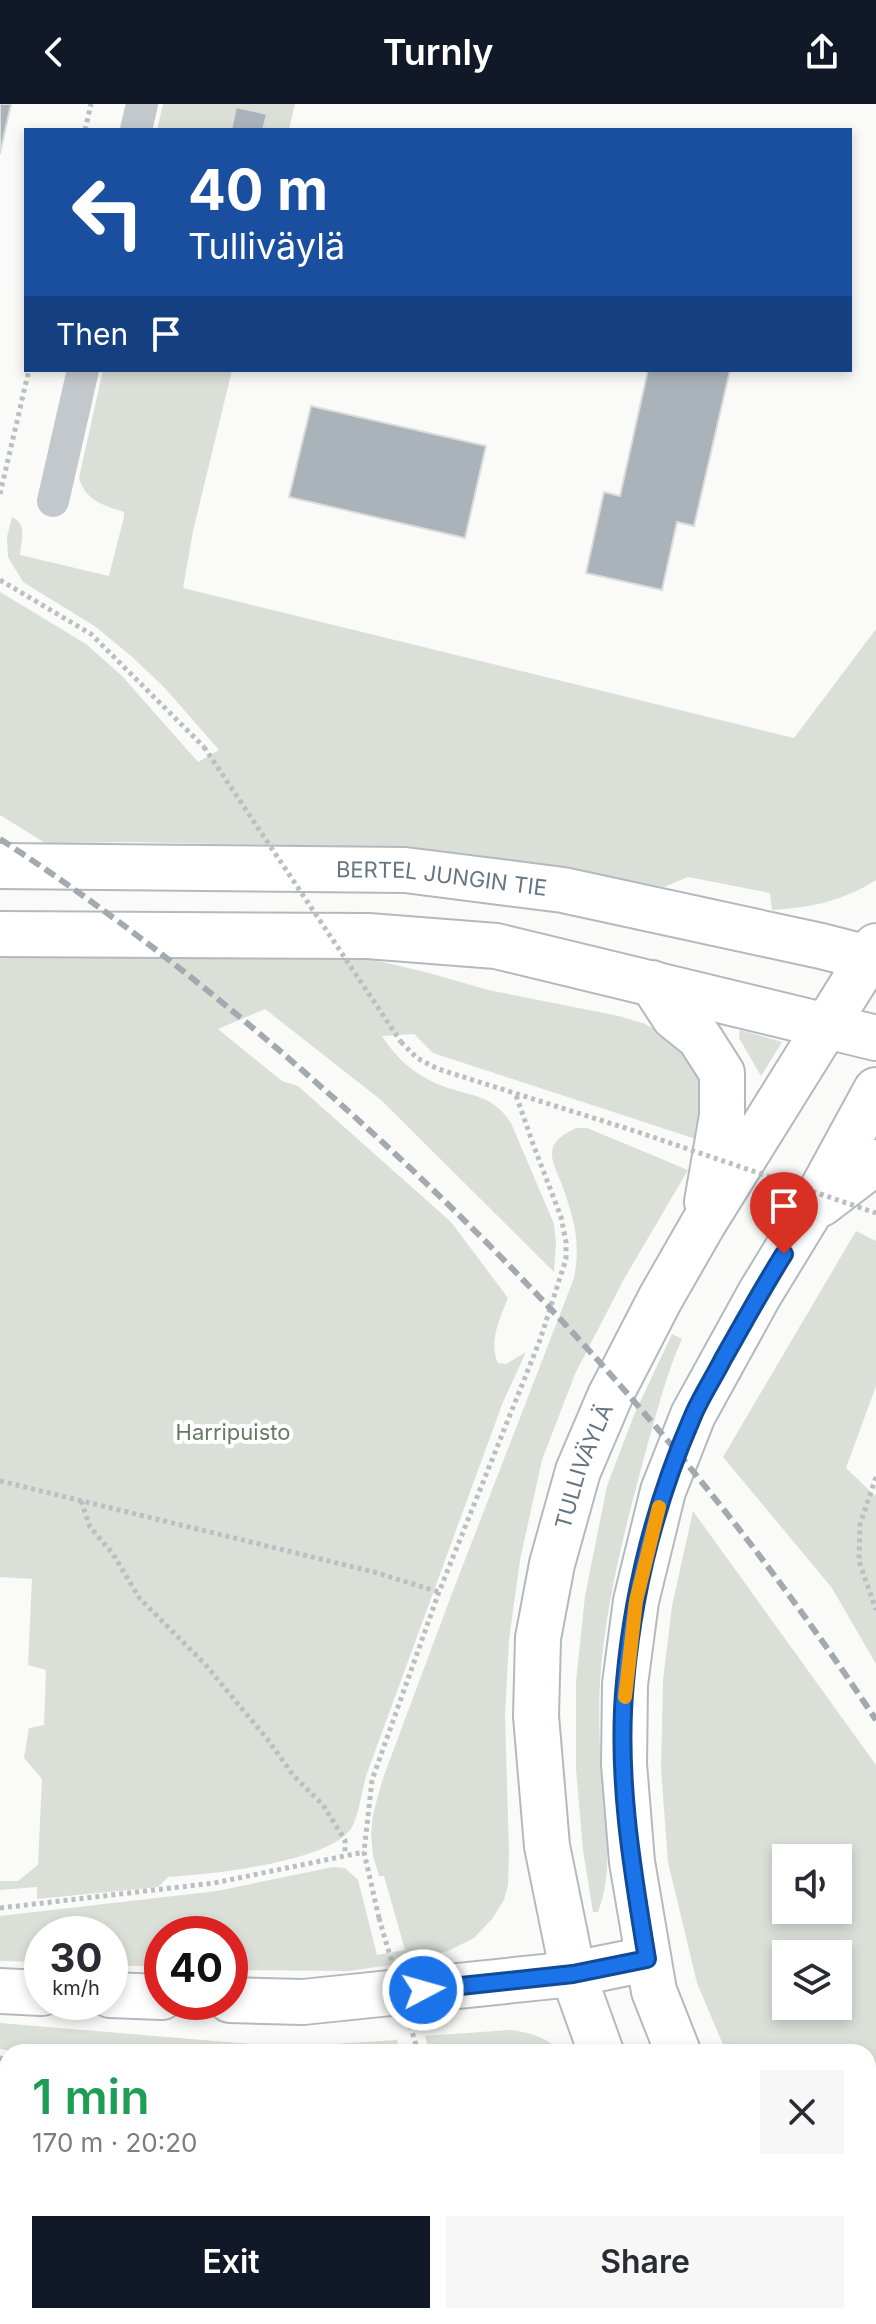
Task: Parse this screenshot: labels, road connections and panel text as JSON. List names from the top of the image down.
{
  "streets": {
    "main road": ["BERTEL JUNGIN TIE", "TULLIVÄYLÄ"]
  },
  "crossings": [
    ["BERTEL JUNGIN TIE", "TULLIVÄYLÄ"]
  ],
  "parks": ["Harripuisto"],
  "page": {
    "header": "Turnly",
    "turn": ["40 m", "Tulliväylä"],
    "then": "Then",
    "speed": "30 km/h",
    "limit": "40",
    "heading": ["1 min", "170 m · 20:20"],
    "buttons": ["Exit", "Share"]
  }
}
